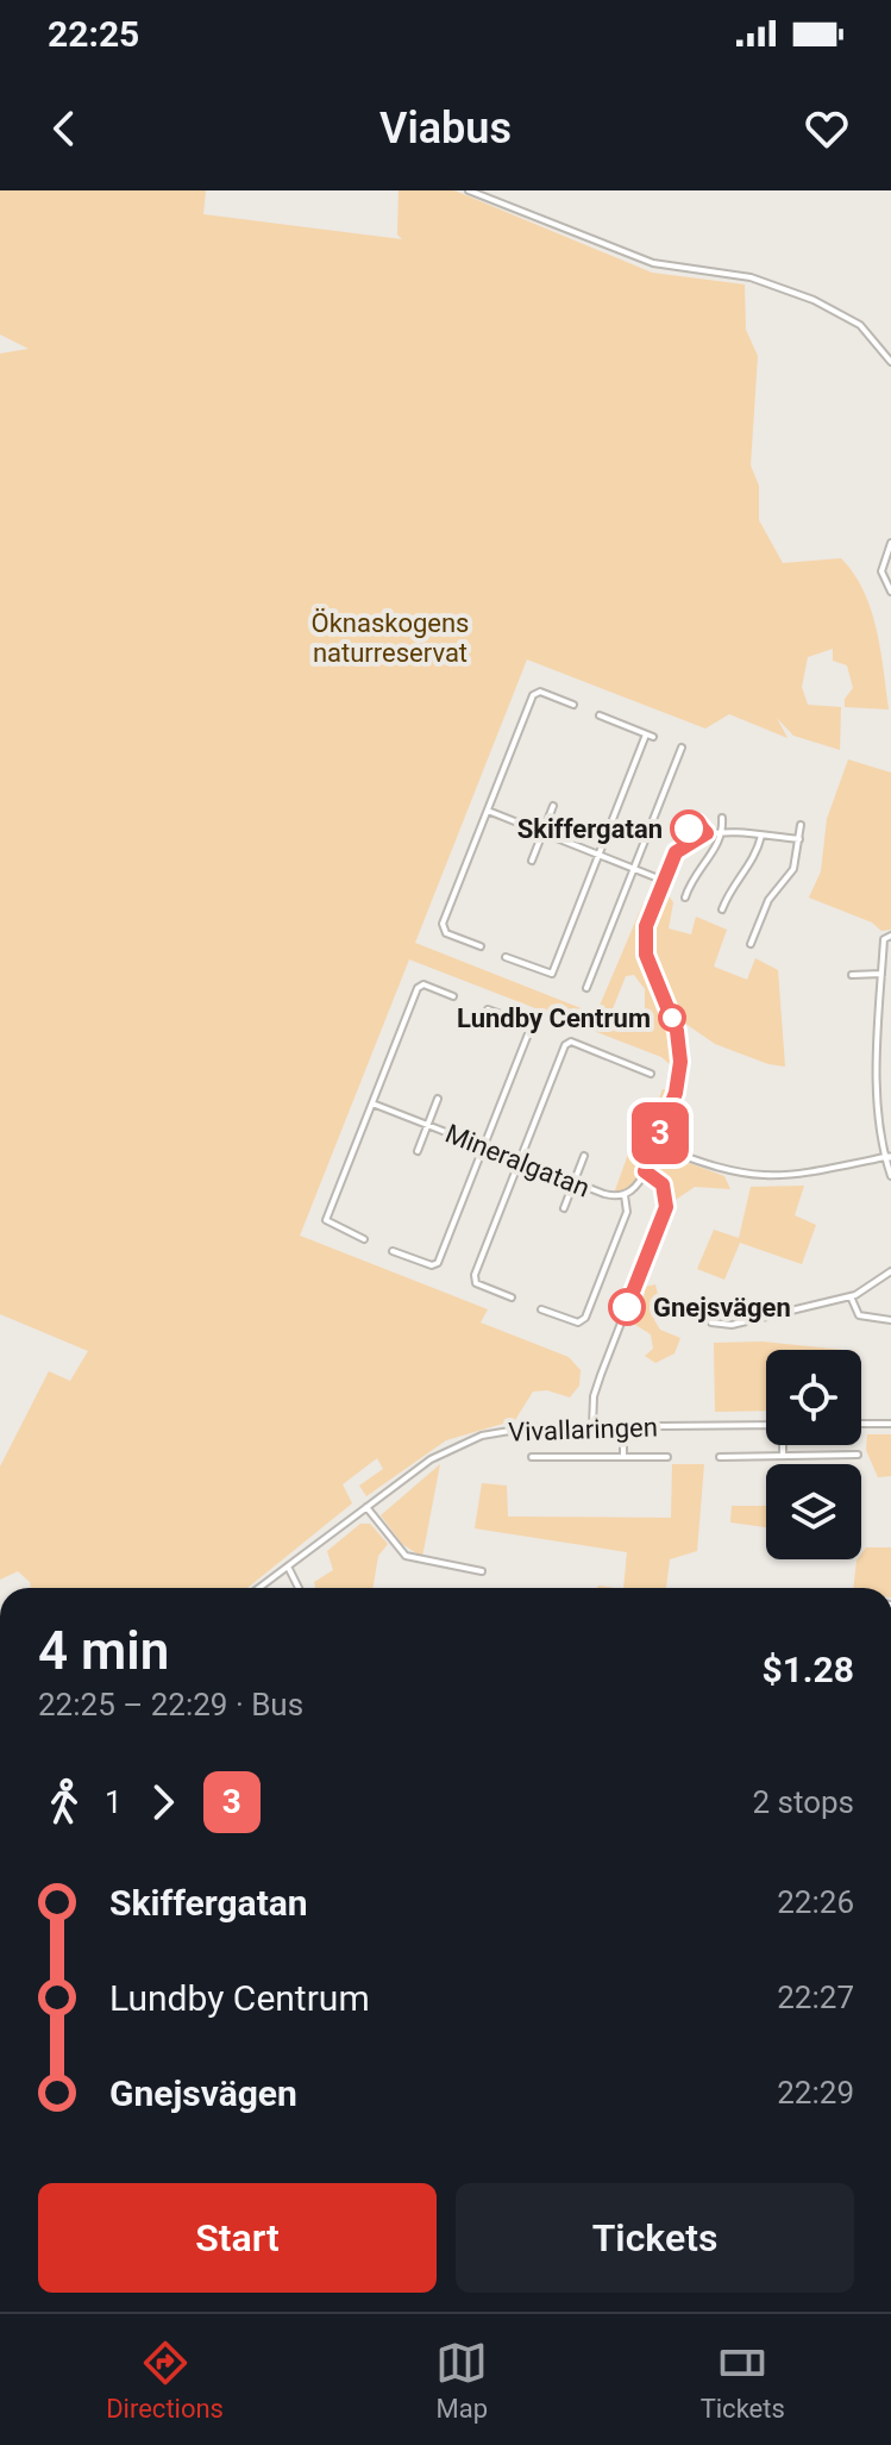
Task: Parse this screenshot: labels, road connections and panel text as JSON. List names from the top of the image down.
{
  "streets": {
    "street": ["Mineralgatan", "Vivallaringen"]
  },
  "parks": ["Öknaskogens naturreservat"],
  "places": ["Skiffergatan", "Lundby Centrum", "Gnejsvägen"],
  "lines": ["bus line 3"],
  "page": {
    "status": "22:25",
    "header": "Viabus",
    "on_map": "3",
    "heading": ["4 min", "22:25 – 22:29 · Bus", "$1.28"],
    "legs": ["1", "3", "2 stops"],
    "list": [
      {
        "name": "Skiffergatan",
        "value": "22:26"
      },
      {
        "name": "Lundby Centrum",
        "value": "22:27"
      },
      {
        "name": "Gnejsvägen",
        "value": "22:29"
      }
    ],
    "buttons": ["Start", "Tickets"],
    "tabs": ["Directions", "Map", "Tickets"]
  }
}
